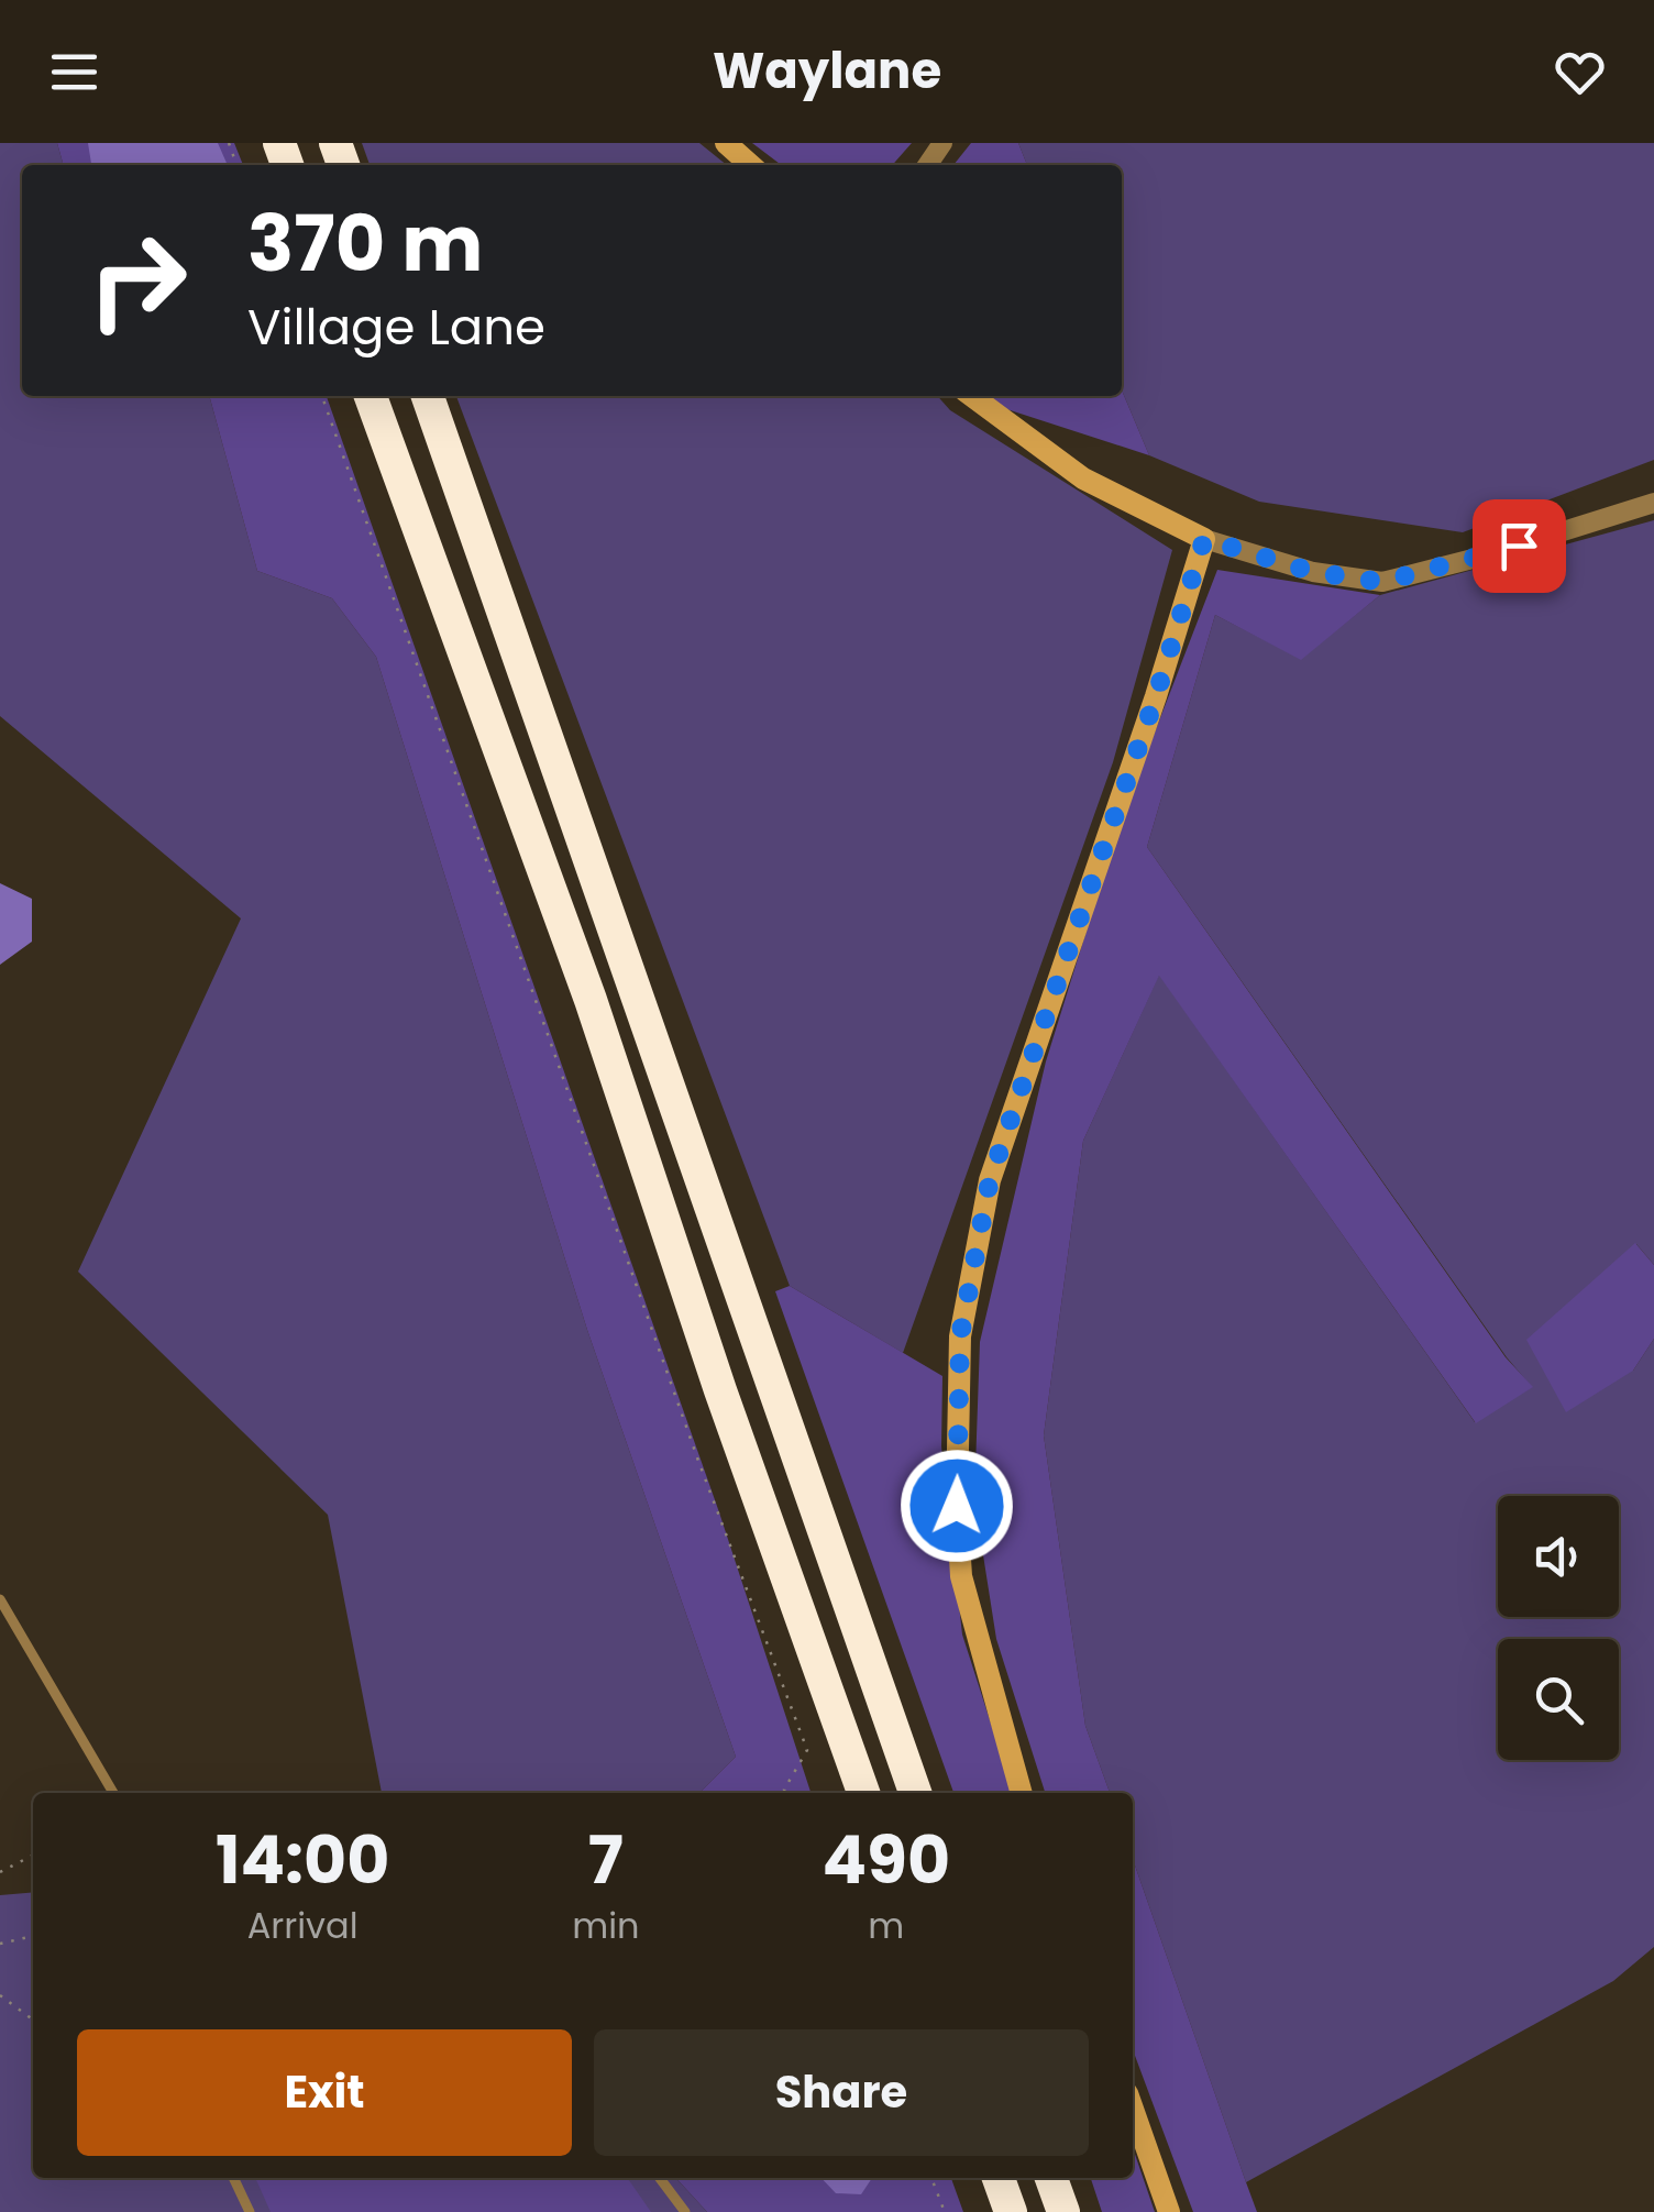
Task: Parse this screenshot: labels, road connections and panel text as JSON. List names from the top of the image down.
{
  "page": {
    "header": "Waylane",
    "turn": ["370 m", "Village Lane"],
    "eta": [
      "14:00",
      "Arrival",
      "7",
      "min",
      "490",
      "m"
    ],
    "buttons": ["Exit", "Share"]
  }
}
